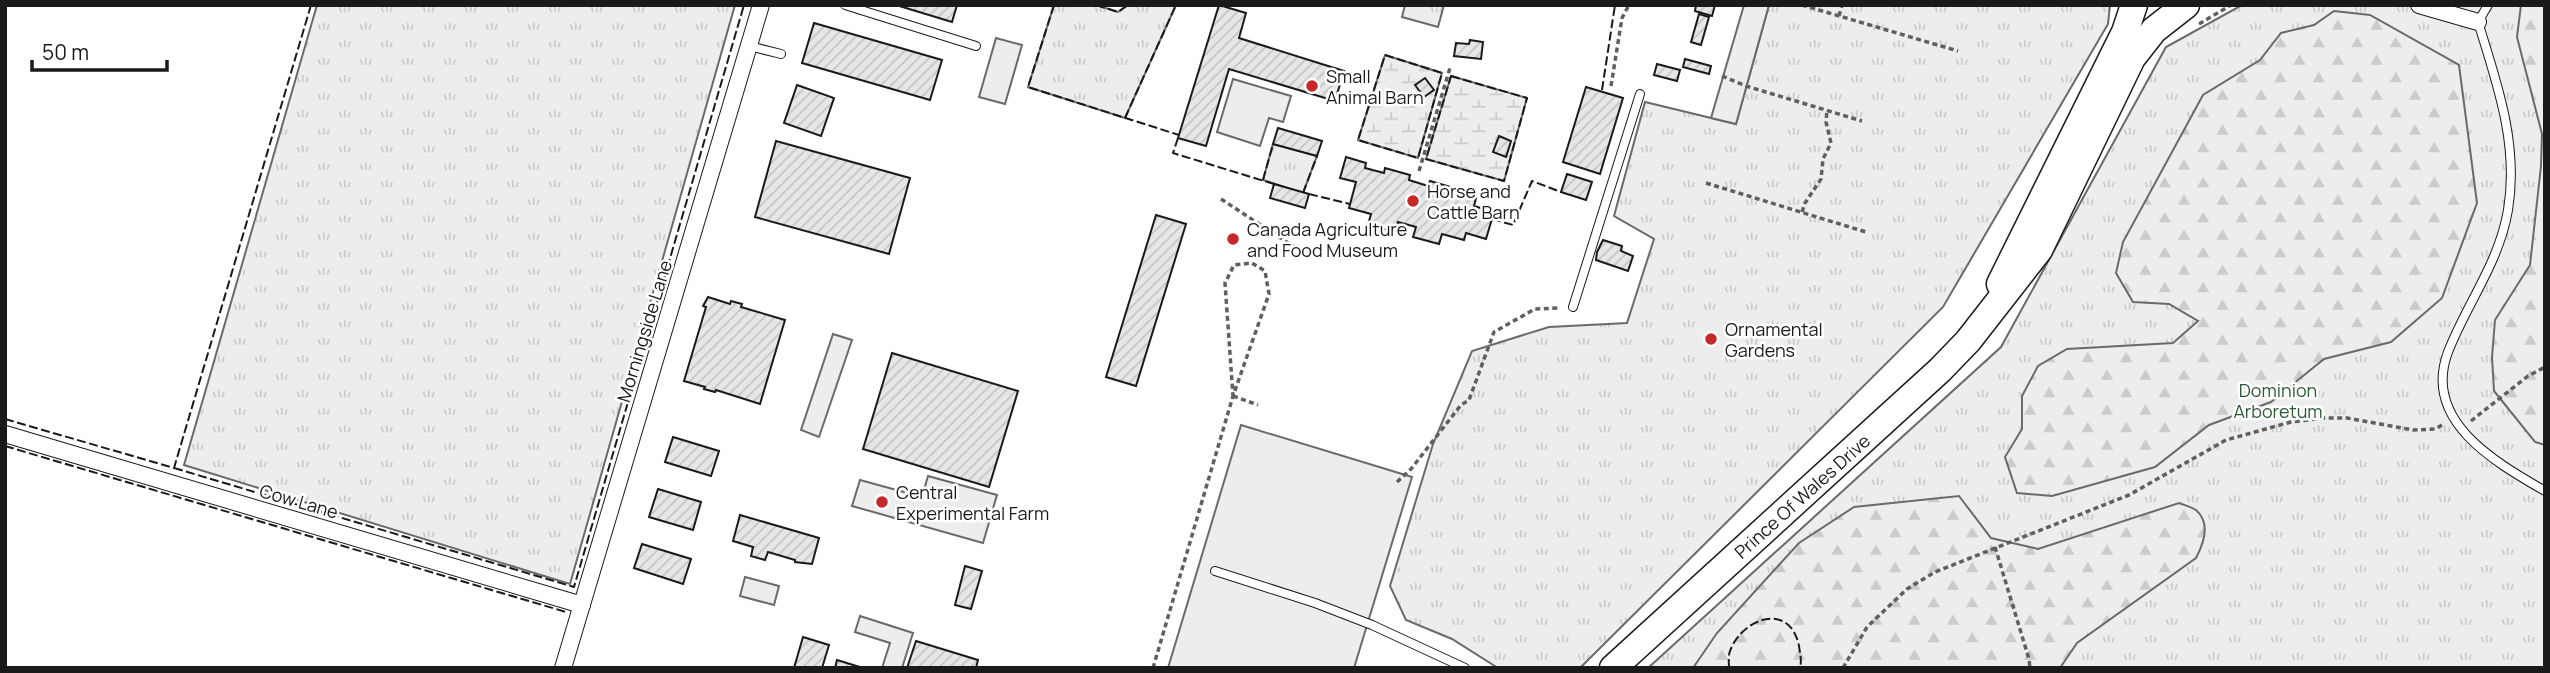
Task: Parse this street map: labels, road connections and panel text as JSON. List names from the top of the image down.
{
  "streets": {
    "main road": ["Prince Of Wales Drive"],
    "street": ["Morningside Lane", "Cow Lane"]
  },
  "crossings": [
    ["Morningside Lane", "Cow Lane"]
  ],
  "parks": ["Dominion Arboretum"],
  "places": [
    "Small Animal Barn",
    "Horse and Cattle Barn",
    "Canada Agriculture and Food Museum",
    "Ornamental Gardens",
    "Central Experimental Farm"
  ],
  "scale_bar": "50 m"
}
